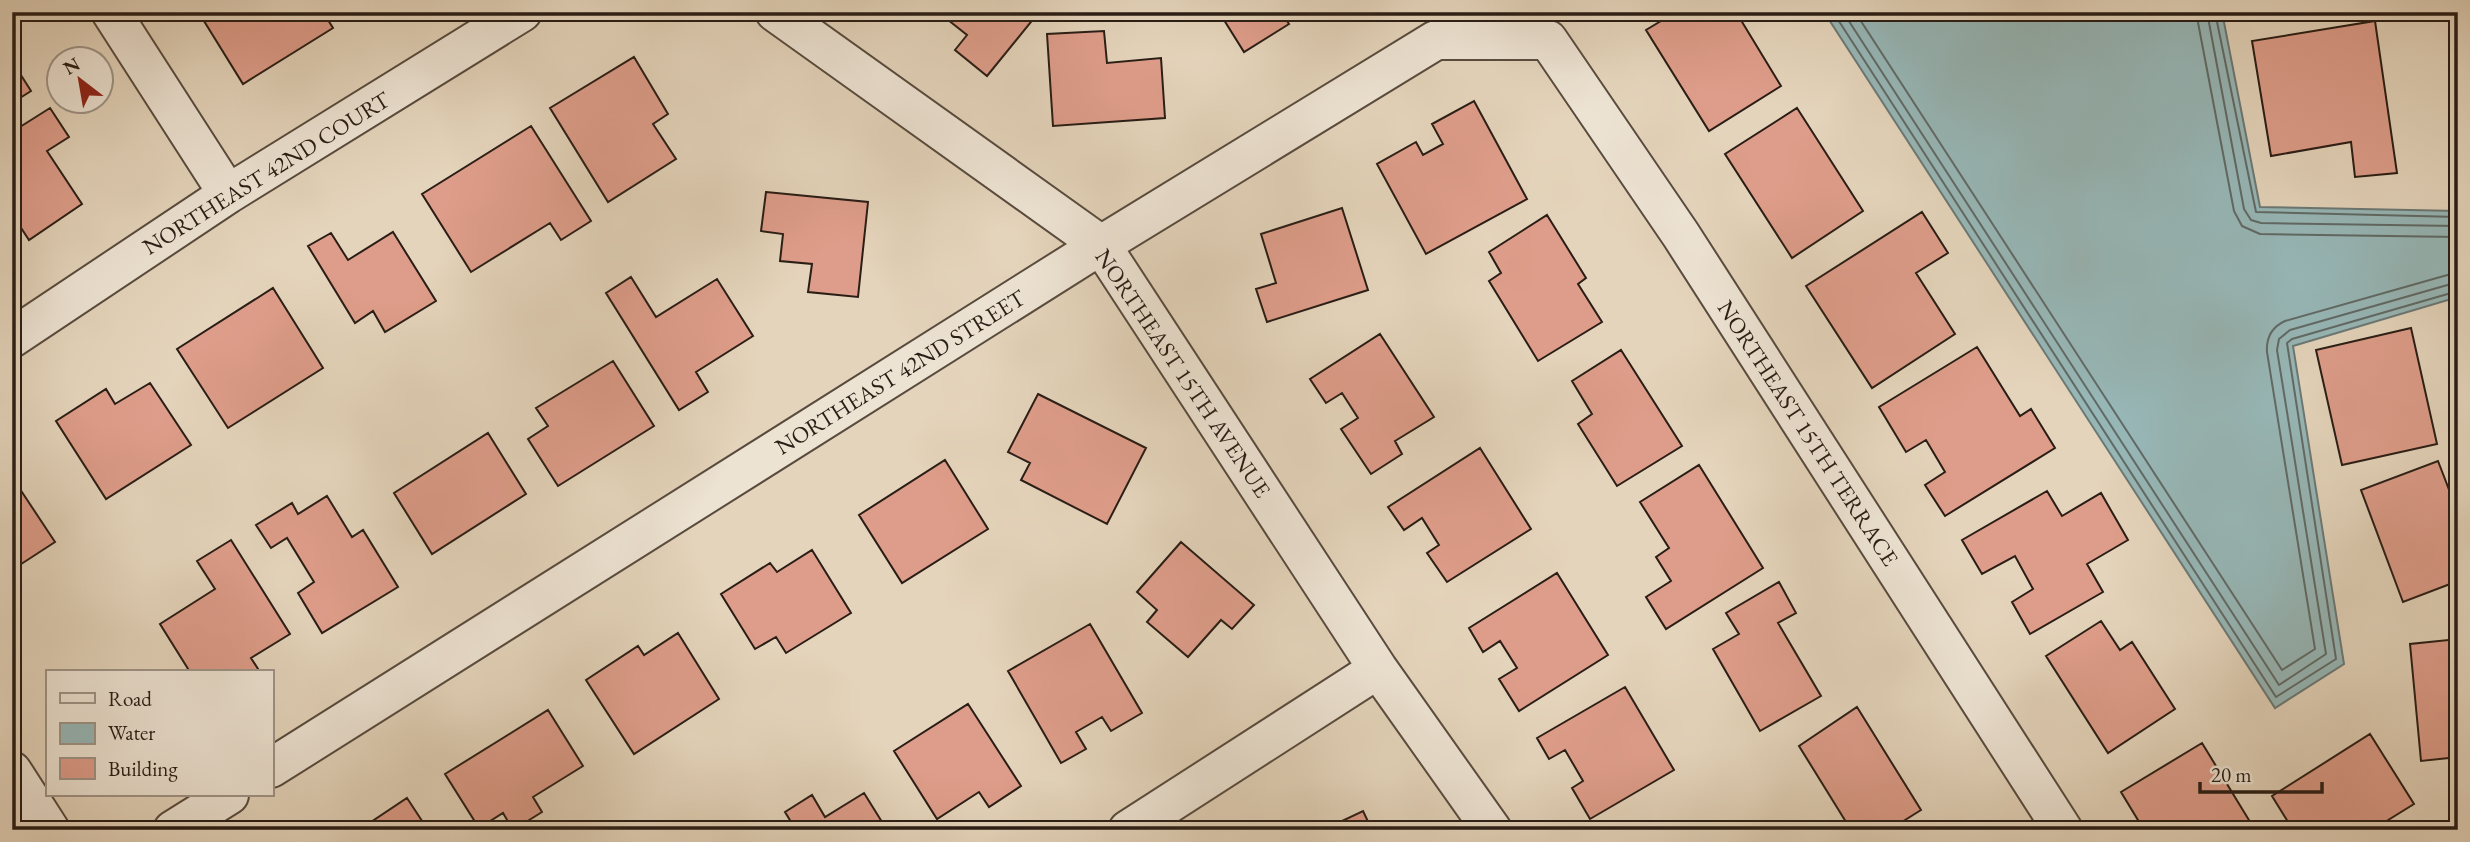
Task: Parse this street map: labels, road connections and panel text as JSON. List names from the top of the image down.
{
  "streets": {
    "street": [
      "NORTHEAST 42ND COURT",
      "NORTHEAST 42ND STREET",
      "NORTHEAST 15TH AVENUE",
      "NORTHEAST 15TH TERRACE"
    ]
  },
  "crossings": [
    ["NORTHEAST 42ND STREET", "NORTHEAST 15TH AVENUE"],
    ["NORTHEAST 42ND STREET", "NORTHEAST 15TH TERRACE"]
  ],
  "legend": ["Road", "Water", "Building"],
  "scale_bar": "20 m",
  "north": "top left"
}
